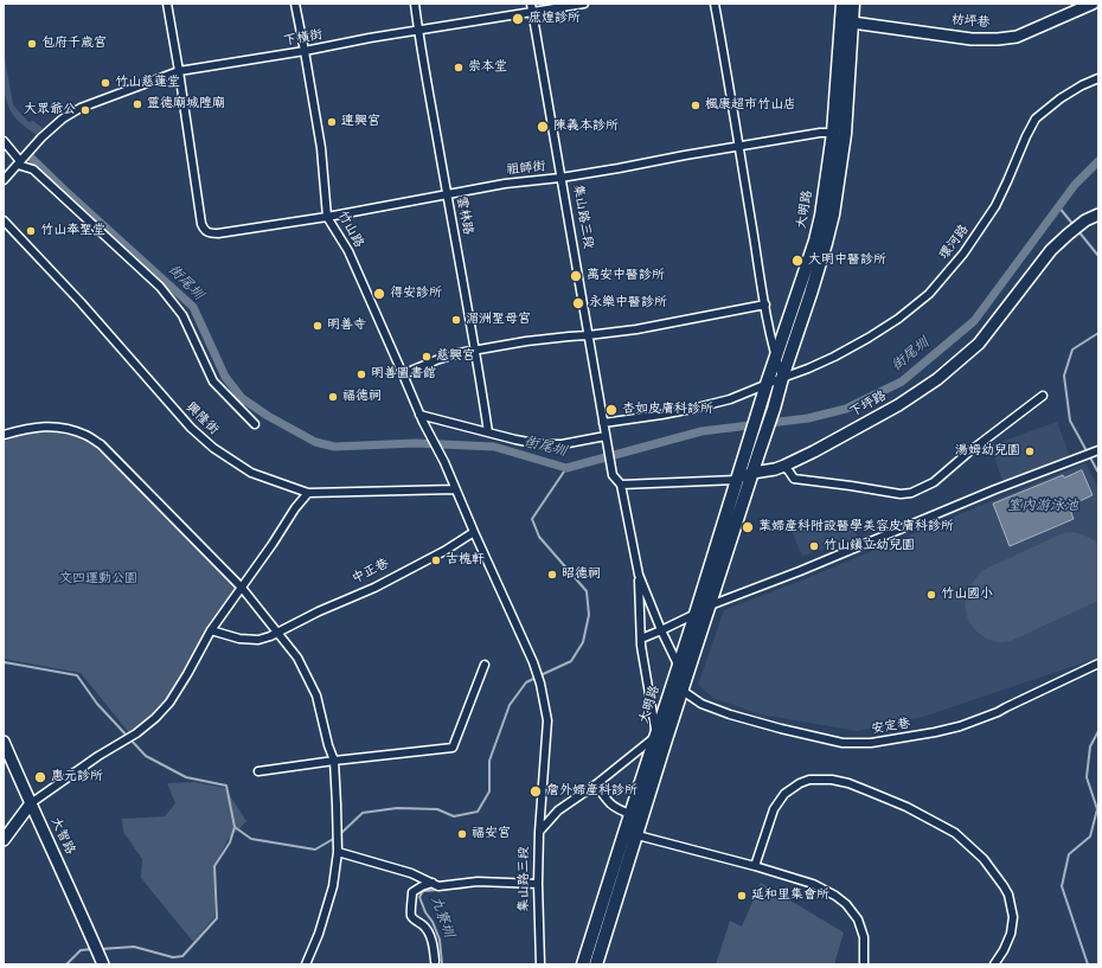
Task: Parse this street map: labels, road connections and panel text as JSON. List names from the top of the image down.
{
  "streets": {
    "main road": ["大明路"],
    "street": [
      "枋坪巷",
      "下橫街",
      "祖師街",
      "雲林路",
      "集山路三段",
      "竹山路",
      "環河路",
      "下坪路",
      "興隆街",
      "中正巷",
      "安定巷",
      "大智路"
    ]
  },
  "crossings": [
    ["枋坪巷", "大明路"],
    ["下橫街", "祖師街"],
    ["下橫街", "雲林路"],
    ["下橫街", "集山路三段"],
    ["下橫街", "竹山路"],
    ["祖師街", "大明路"],
    ["祖師街", "雲林路"],
    ["祖師街", "集山路三段"],
    ["祖師街", "竹山路"],
    ["大明路", "集山路三段"],
    ["大明路", "環河路"],
    ["大明路", "下坪路"],
    ["大明路", "安定巷"],
    ["集山路三段", "環河路"],
    ["集山路三段", "下坪路"],
    ["竹山路", "興隆街"]
  ],
  "water": ["街尾圳", "室內游泳池", "九寮圳"],
  "parks": ["文四運動公園"],
  "places": [
    "庶煌診所",
    "包府千歲宮",
    "崇本堂",
    "竹山慈蓮堂",
    "靈德廟城隍廟",
    "楓康超市竹山店",
    "大眾爺公",
    "連興宮",
    "陳義本診所",
    "竹山奉聖堂",
    "大明中醫診所",
    "萬安中醫診所",
    "得安診所",
    "永樂中醫診所",
    "湄洲聖母宮",
    "明善寺",
    "慈興宮",
    "明善圖書館",
    "福德祠",
    "杏如皮膚科診所",
    "湯姆幼兒園",
    "葉婦產科附設醫學美容皮膚科診所",
    "竹山鎮立幼兒園",
    "古槐軒",
    "昭德祠",
    "竹山國小",
    "惠元診所",
    "詹外婦產科診所",
    "福安宮",
    "延和里集會所"
  ]
}
